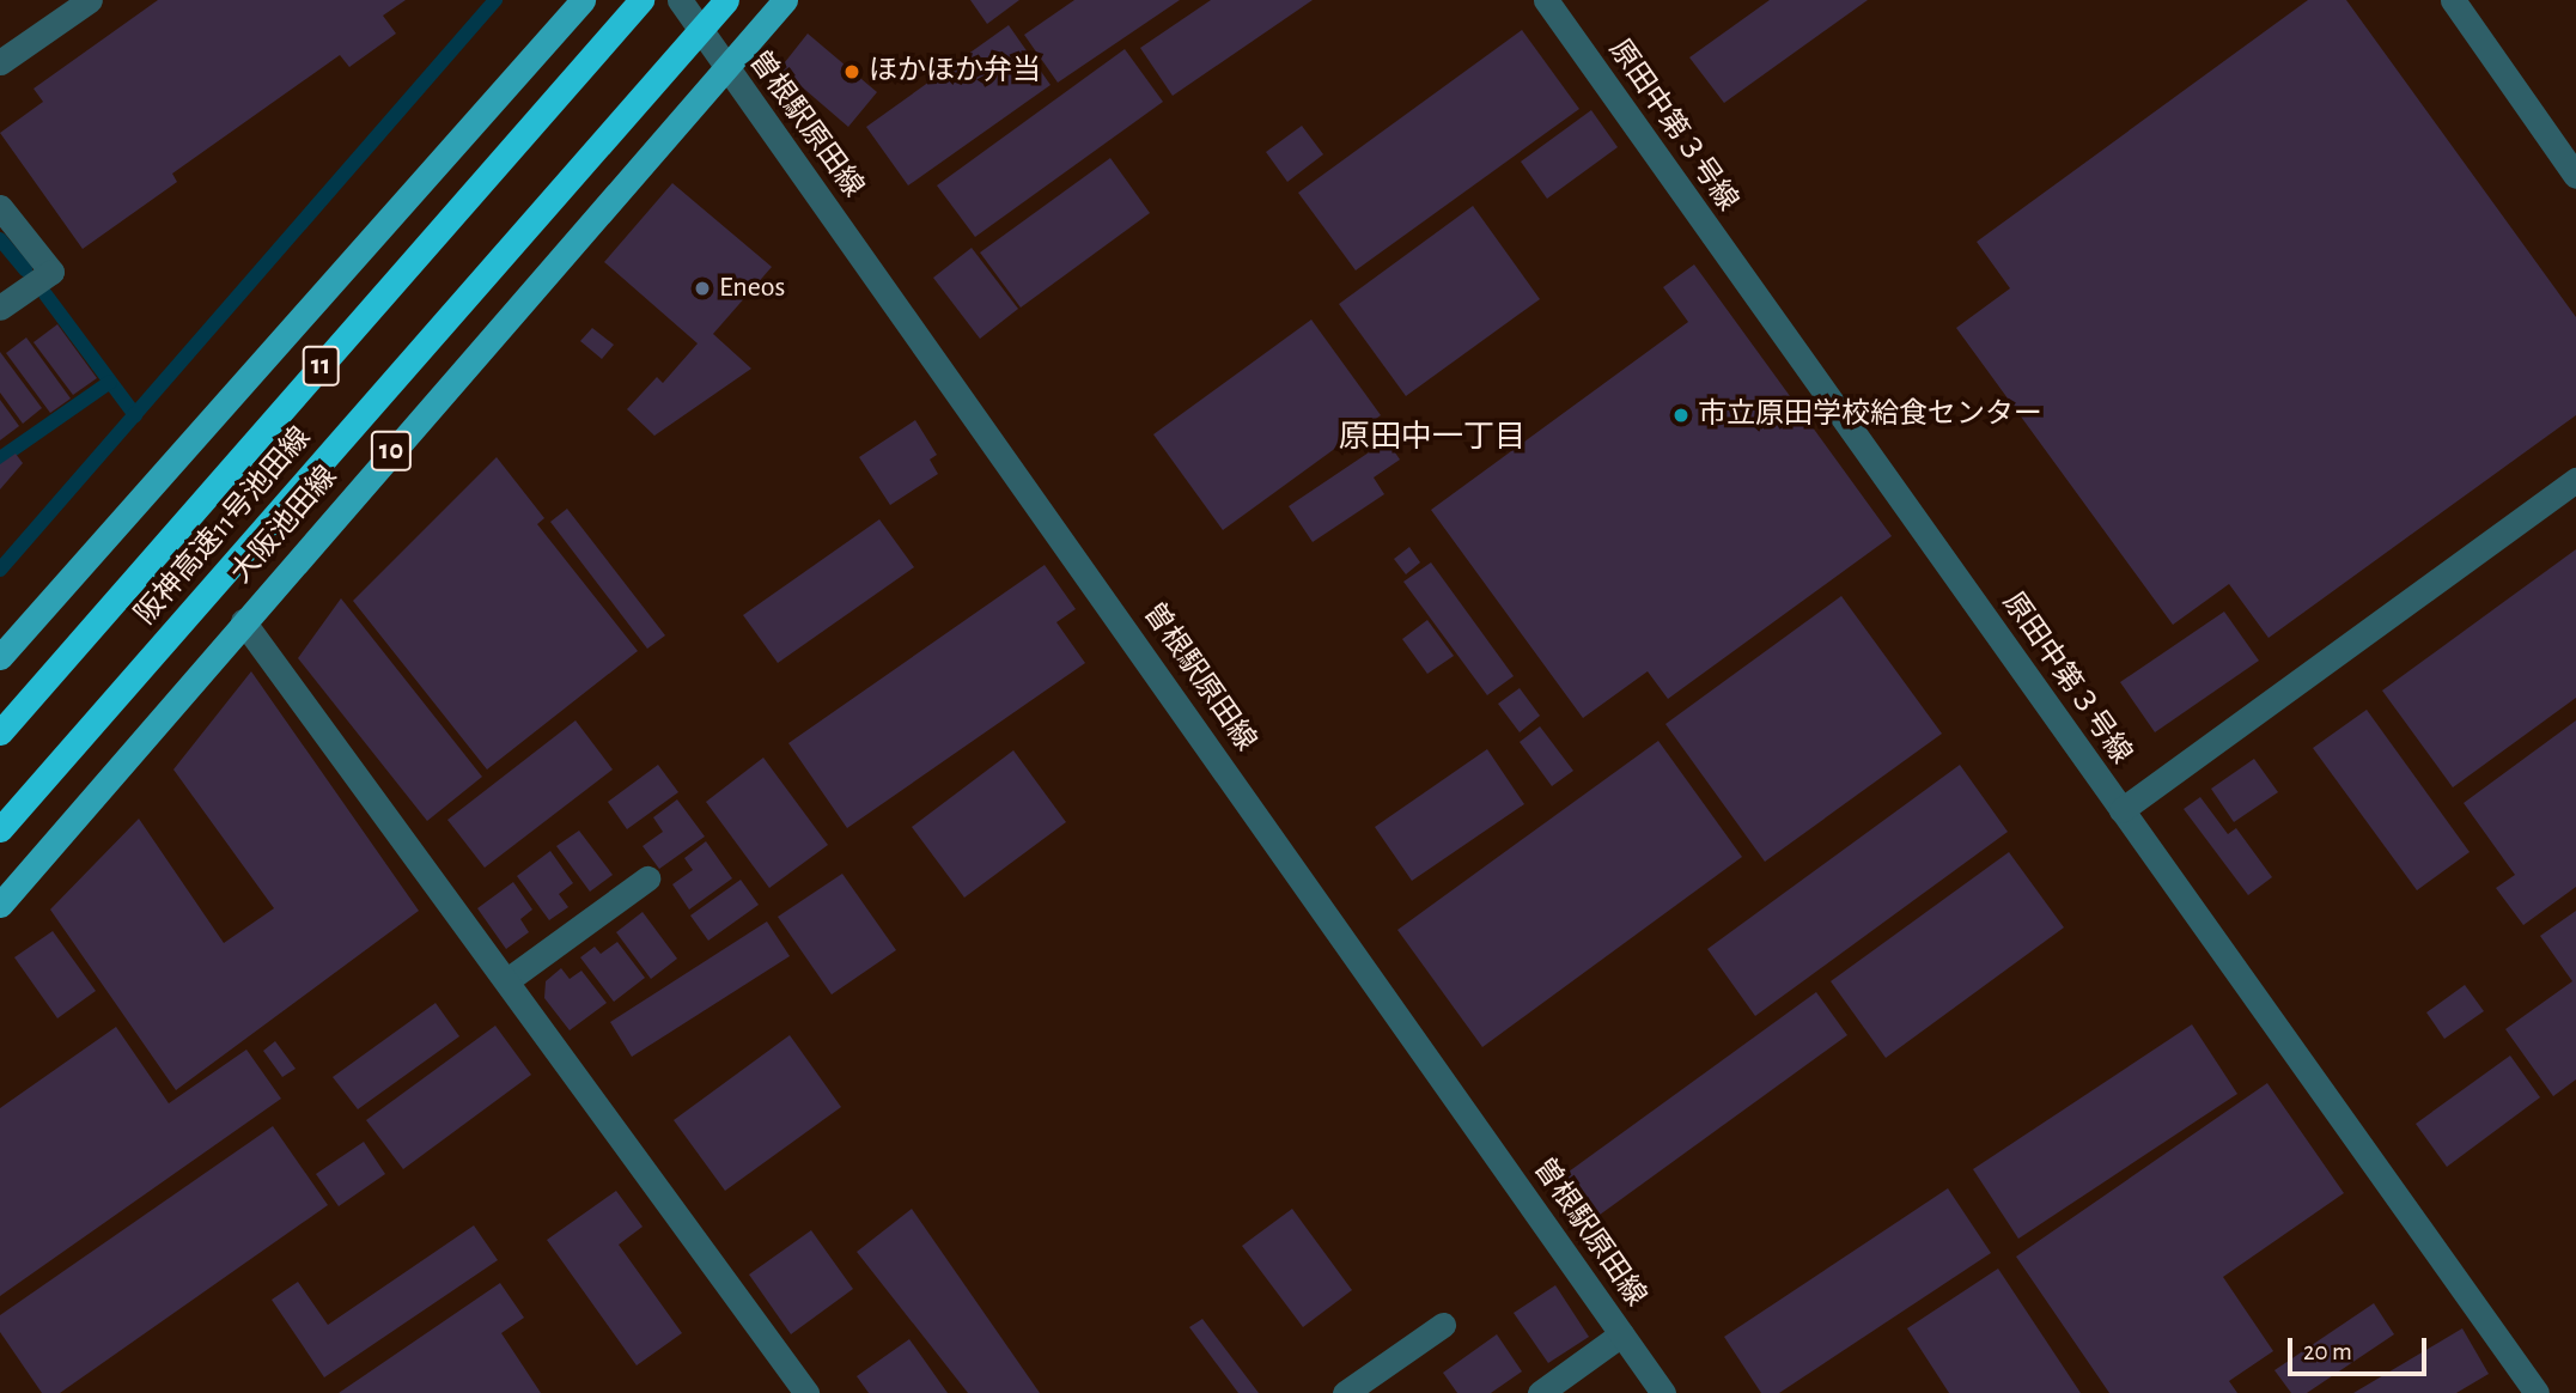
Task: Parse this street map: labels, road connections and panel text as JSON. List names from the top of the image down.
{
  "streets": {
    "highway": ["11", "阪神高速11号池田線"],
    "main road": ["10", "大阪池田線"],
    "street": ["曽根駅原田線", "原田中第３号線"]
  },
  "crossings": [
    ["曽根駅原田線", "大阪池田線"]
  ],
  "districts": ["原田中一丁目"],
  "places": ["ほかほか弁当", "Eneos", "市立原田学校給食センター"],
  "scale_bar": "20 m"
}
